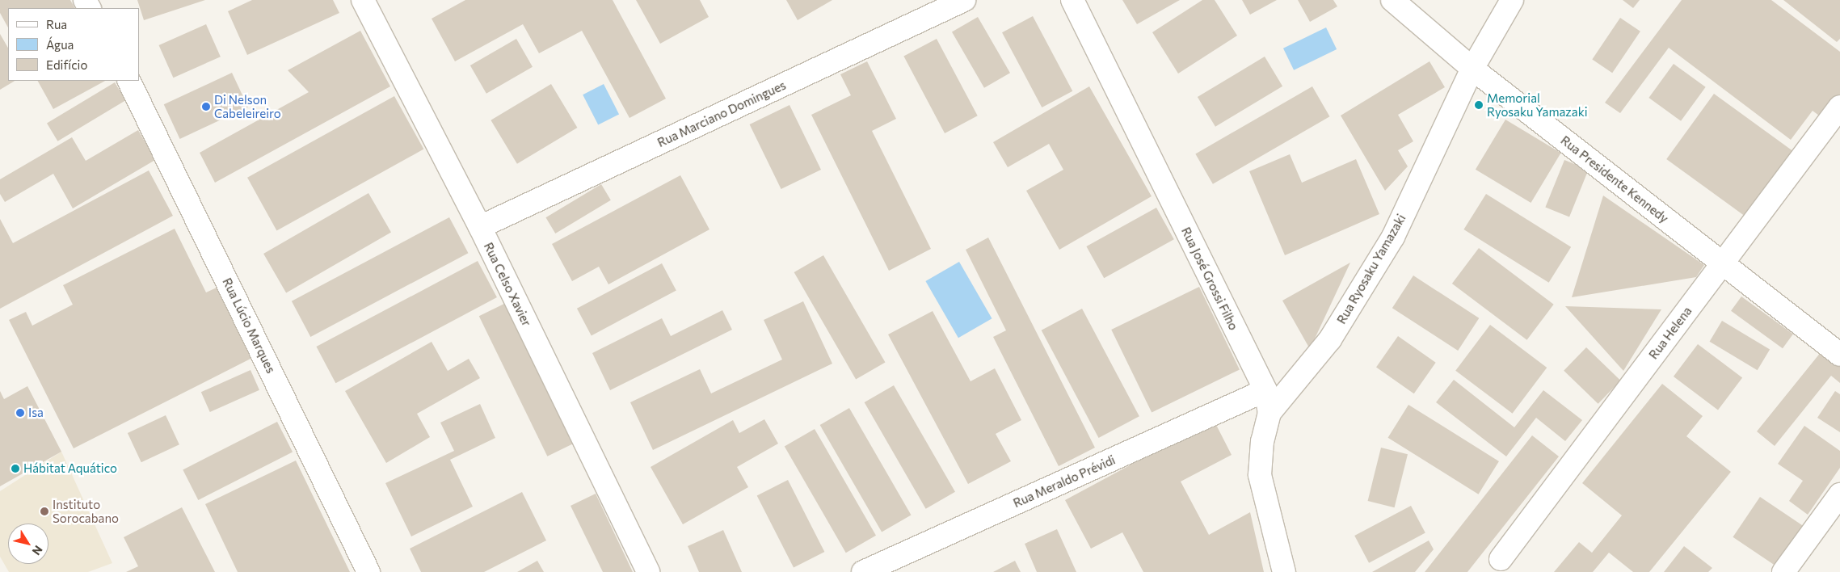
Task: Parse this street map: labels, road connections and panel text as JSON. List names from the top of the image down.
{
  "streets": {
    "street": [
      "Rua Marciano Domingues",
      "Rua Presidente Kennedy",
      "Rua Ryosaku Yamazaki",
      "Rua José Grossi Filho",
      "Rua Celso Xavier",
      "Rua Lúcio Marques",
      "Rua Helena",
      "Rua Meraldo Prévidi"
    ]
  },
  "crossings": [
    ["Rua Marciano Domingues", "Rua Celso Xavier"],
    ["Rua Presidente Kennedy", "Rua Ryosaku Yamazaki"],
    ["Rua Presidente Kennedy", "Rua Helena"],
    ["Rua Ryosaku Yamazaki", "Rua José Grossi Filho"],
    ["Rua José Grossi Filho", "Rua Meraldo Prévidi"]
  ],
  "places": [
    "Memorial Ryosaku Yamazaki",
    "Di Nelson Cabeleireiro",
    "Isa",
    "Hábitat Aquático",
    "Instituto Sorocabano"
  ],
  "legend": ["Rua", "Água", "Edifício"],
  "north": "bottom right"
}
